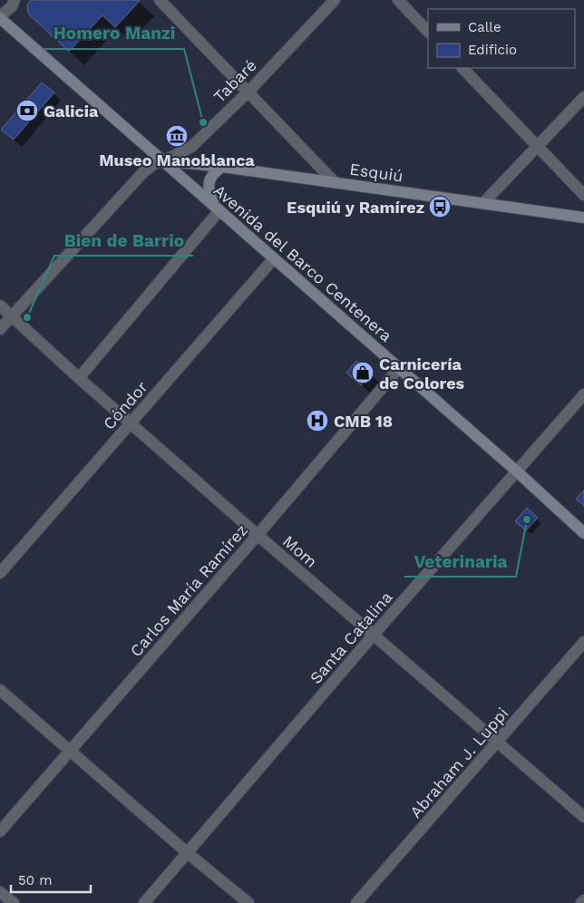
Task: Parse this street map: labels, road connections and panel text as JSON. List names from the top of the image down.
{
  "streets": {
    "main road": ["Esquiú", "Avenida del Barco Centenera"],
    "street": [
      "Tabaré",
      "Cóndor",
      "Mom",
      "Carlos María Ramírez",
      "Santa Catalina",
      "Abraham J. Luppi"
    ]
  },
  "crossings": [
    ["Tabaré", "Esquiú"],
    ["Tabaré", "Avenida del Barco Centenera"],
    ["Tabaré", "Mom"],
    ["Esquiú", "Avenida del Barco Centenera"],
    ["Avenida del Barco Centenera", "Cóndor"],
    ["Avenida del Barco Centenera", "Carlos María Ramírez"],
    ["Avenida del Barco Centenera", "Santa Catalina"],
    ["Cóndor", "Mom"],
    ["Mom", "Carlos María Ramírez"],
    ["Mom", "Santa Catalina"],
    ["Mom", "Abraham J. Luppi"]
  ],
  "places": {
    "bank": ["Galicia"],
    "other": ["Homero Manzi", "Bien de Barrio", "Veterinaria"],
    "museum": ["Museo Manoblanca"],
    "bus stop": ["Esquiú y Ramírez"],
    "shop": ["Carnicería de Colores"],
    "hospital": ["CMB 18"]
  },
  "legend": ["Calle", "Edificio"],
  "scale_bar": "50 m"
}
